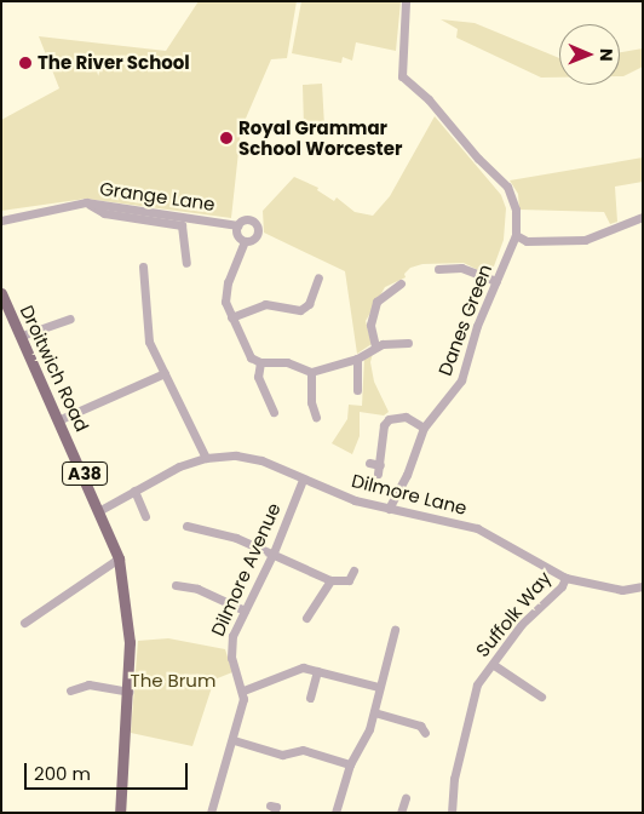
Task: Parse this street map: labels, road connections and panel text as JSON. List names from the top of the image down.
{
  "streets": {
    "main road": ["Droitwich Road", "A38"],
    "street": [
      "Grange Lane",
      "Danes Green",
      "Dilmore Lane",
      "Dilmore Avenue",
      "Suffolk Way"
    ]
  },
  "crossings": [
    ["Danes Green", "Dilmore Lane"],
    ["Droitwich Road", "Dilmore Lane"],
    ["Dilmore Lane", "Dilmore Avenue"],
    ["Dilmore Lane", "Suffolk Way"]
  ],
  "parks": ["The Brum"],
  "places": ["The River School", "Royal Grammar School Worcester"],
  "scale_bar": "200 m",
  "north": "right"
}
